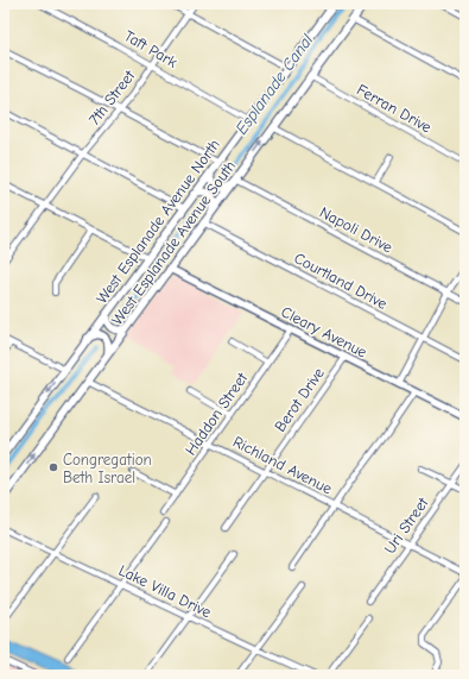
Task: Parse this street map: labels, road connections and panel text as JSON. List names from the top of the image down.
{
  "streets": {
    "main road": ["West Esplanade Avenue North", "West Esplanade Avenue South"],
    "street": [
      "Taft Park",
      "7th Street",
      "Ferran Drive",
      "Napoli Drive",
      "Courtland Drive",
      "Cleary Avenue",
      "Berot Drive",
      "Haddon Street",
      "Richland Avenue",
      "Uri Street",
      "Lake Villa Drive"
    ]
  },
  "crossings": [
    ["Taft Park", "7th Street"],
    ["Taft Park", "West Esplanade Avenue North"],
    ["Ferran Drive", "West Esplanade Avenue South"],
    ["Napoli Drive", "West Esplanade Avenue South"],
    ["West Esplanade Avenue South", "Courtland Drive"],
    ["West Esplanade Avenue South", "Cleary Avenue"],
    ["West Esplanade Avenue South", "Richland Avenue"],
    ["Cleary Avenue", "Berot Drive"],
    ["Cleary Avenue", "Haddon Street"],
    ["Berot Drive", "Richland Avenue"],
    ["Haddon Street", "Richland Avenue"],
    ["Richland Avenue", "Uri Street"]
  ],
  "water": ["Esplanade Canal"],
  "places": ["Congregation Beth Israel"]
}
